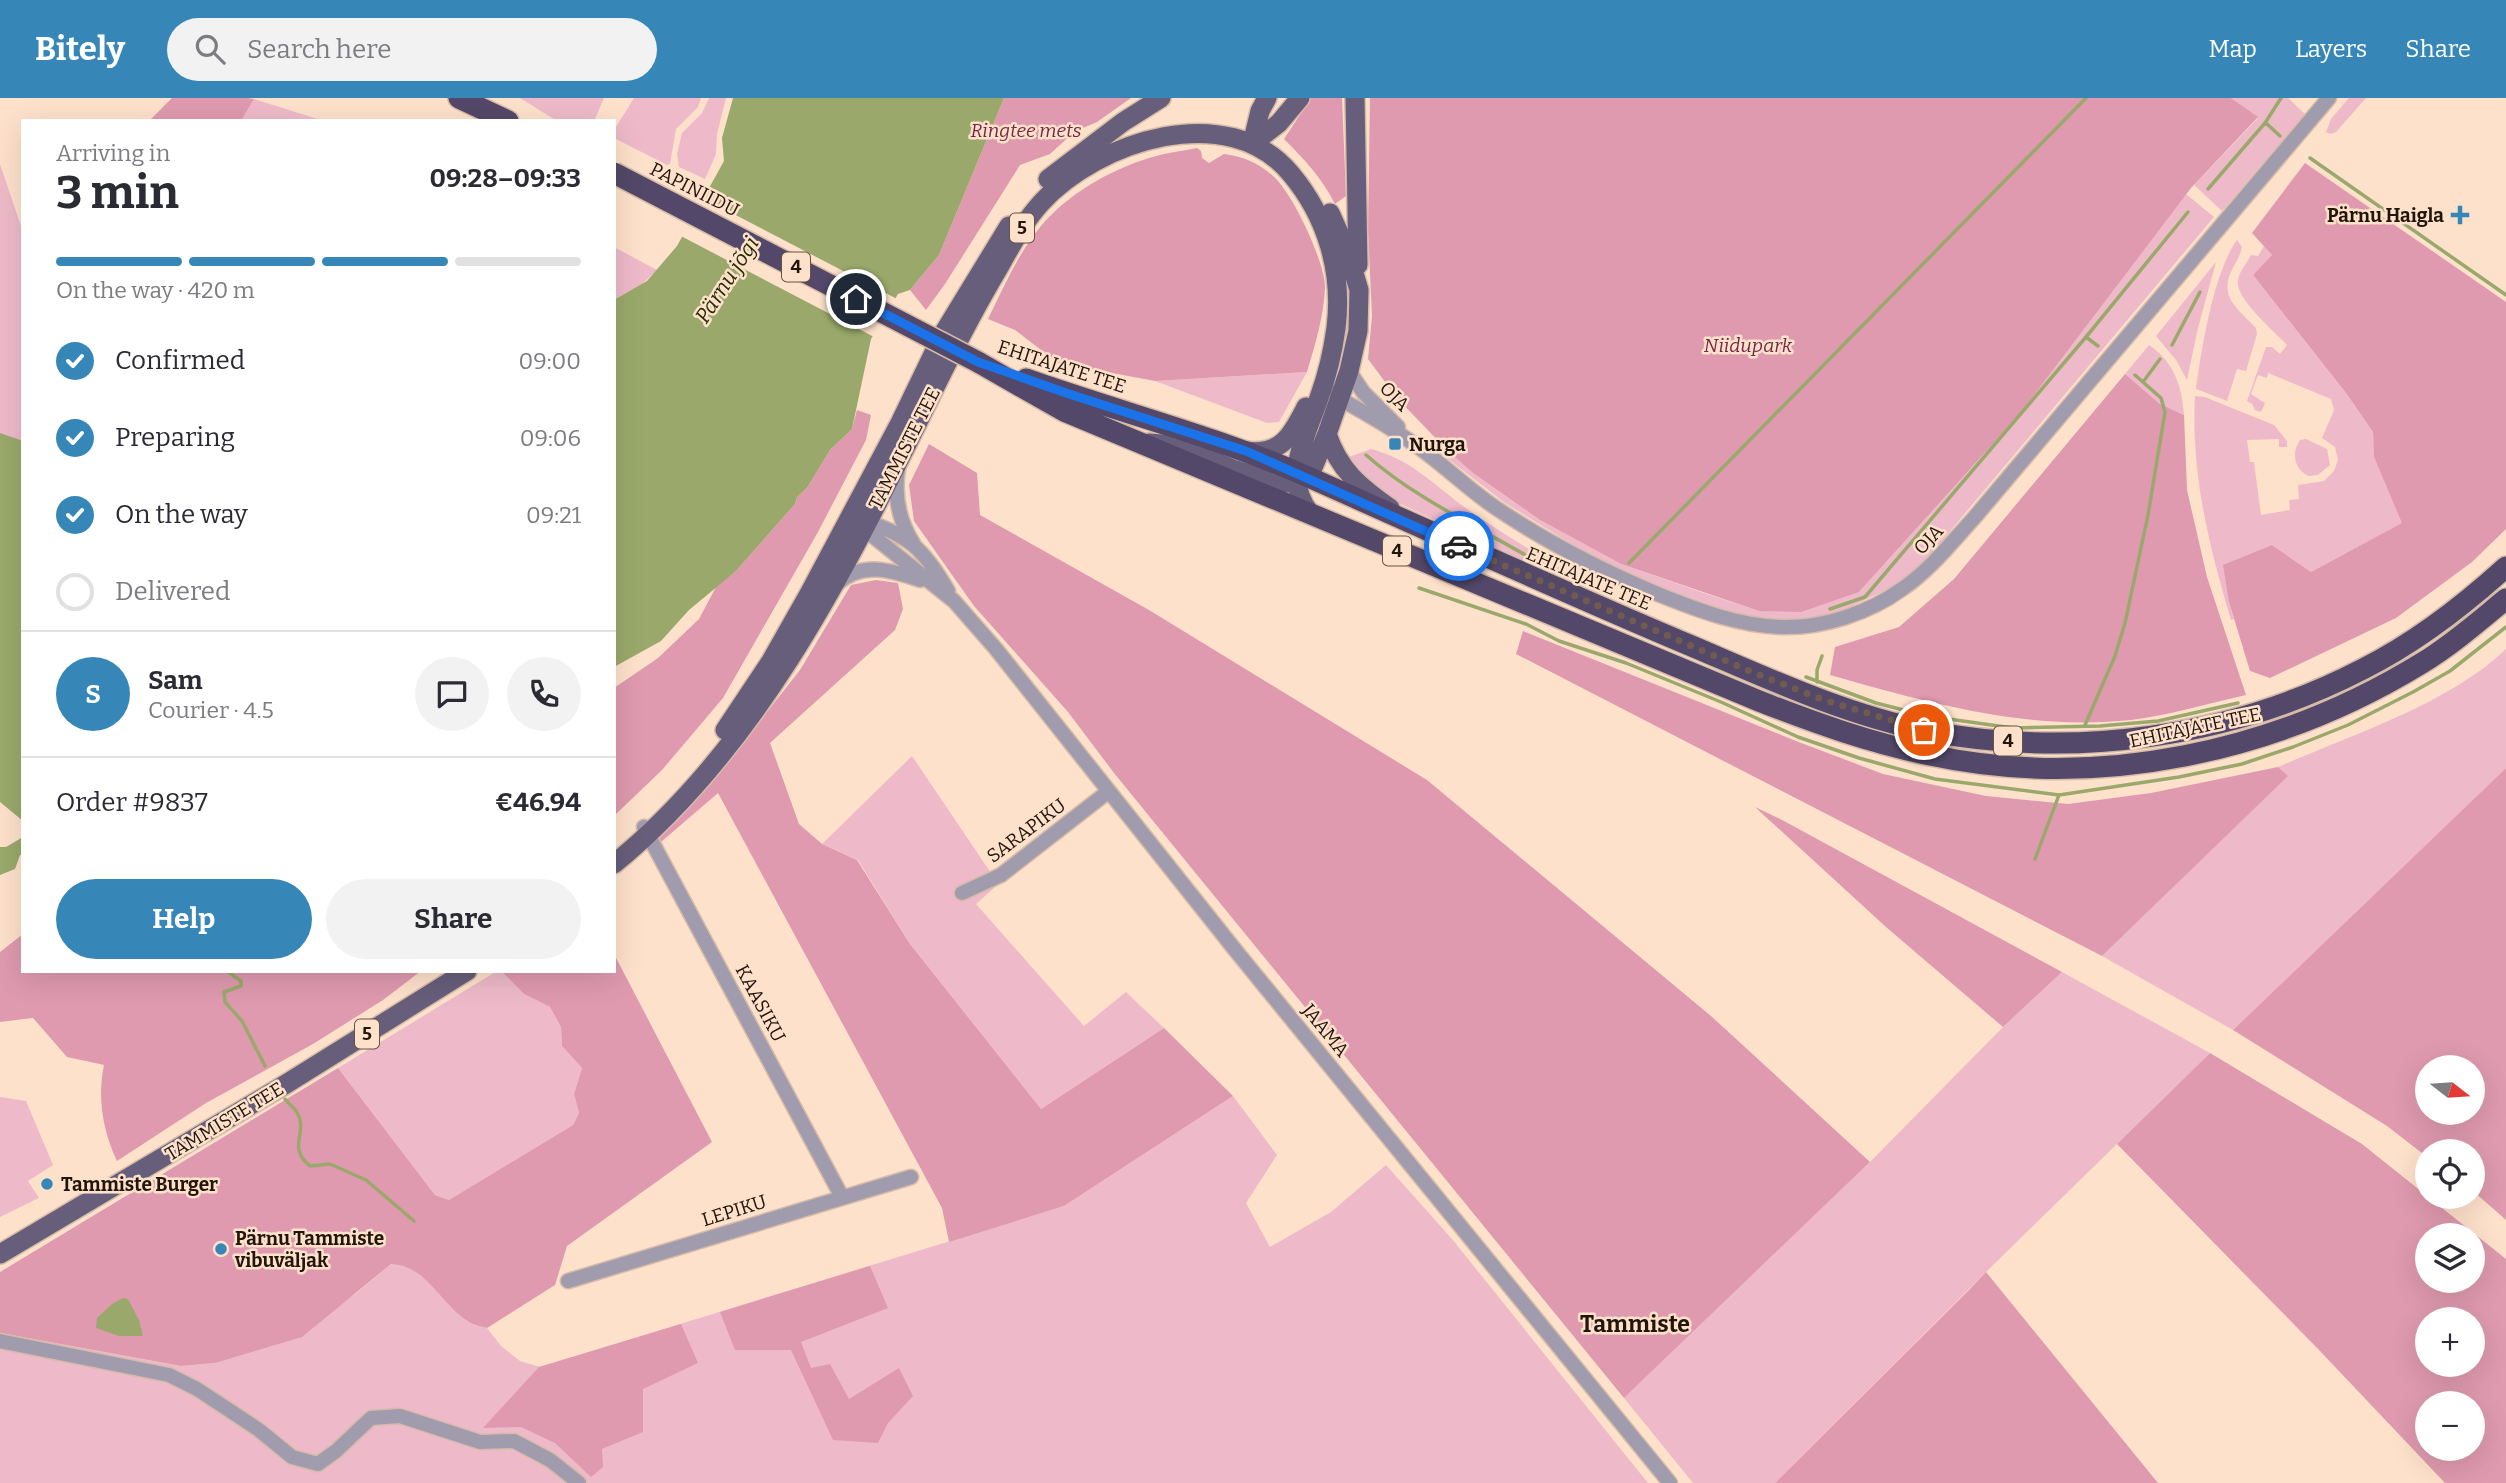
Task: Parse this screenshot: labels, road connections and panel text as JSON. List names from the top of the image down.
{
  "streets": {
    "highway": ["PAPINIIDU", "4", "EHITAJATE TEE"],
    "main road": ["5", "TAMMISTE TEE"],
    "street": [
      "OJA",
      "SARAPIKU",
      "KAASIKU",
      "JAAMA",
      "LEPIKU"
    ]
  },
  "crossings": [
    ["PAPINIIDU", "EHITAJATE TEE"],
    ["5", "EHITAJATE TEE"],
    ["5", "OJA"],
    ["5", "TAMMISTE TEE"],
    ["TAMMISTE TEE", "KAASIKU"],
    ["TAMMISTE TEE", "JAAMA"],
    ["SARAPIKU", "JAAMA"],
    ["KAASIKU", "LEPIKU"]
  ],
  "districts": ["Tammiste"],
  "water": ["Pärnu jõgi"],
  "parks": ["Ringtee mets", "Niidupark"],
  "places": {
    "health": ["Pärnu Haigla"],
    "transit": ["Nurga"],
    "other": ["Tammiste Burger", "Pärnu Tammiste vibuväljak"]
  },
  "north": "right",
  "page": {
    "header": "Bitely",
    "search": "Search here",
    "nav": ["Map", "Layers", "Share"],
    "heading": ["3 min", "Arriving in", "09:28–09:33"],
    "panel": [
      "Sam",
      "Courier · 4.5",
      "Order #9837",
      "€46.94"
    ],
    "bar": "On the way · 420 m",
    "list": [
      ["Confirmed", "09:00"],
      ["Preparing", "09:06"],
      ["On the way", "09:21"],
      "Delivered"
    ],
    "round": "S",
    "buttons": ["Help", "Share"],
    "map_buttons": ["+", "−"]
  }
}
